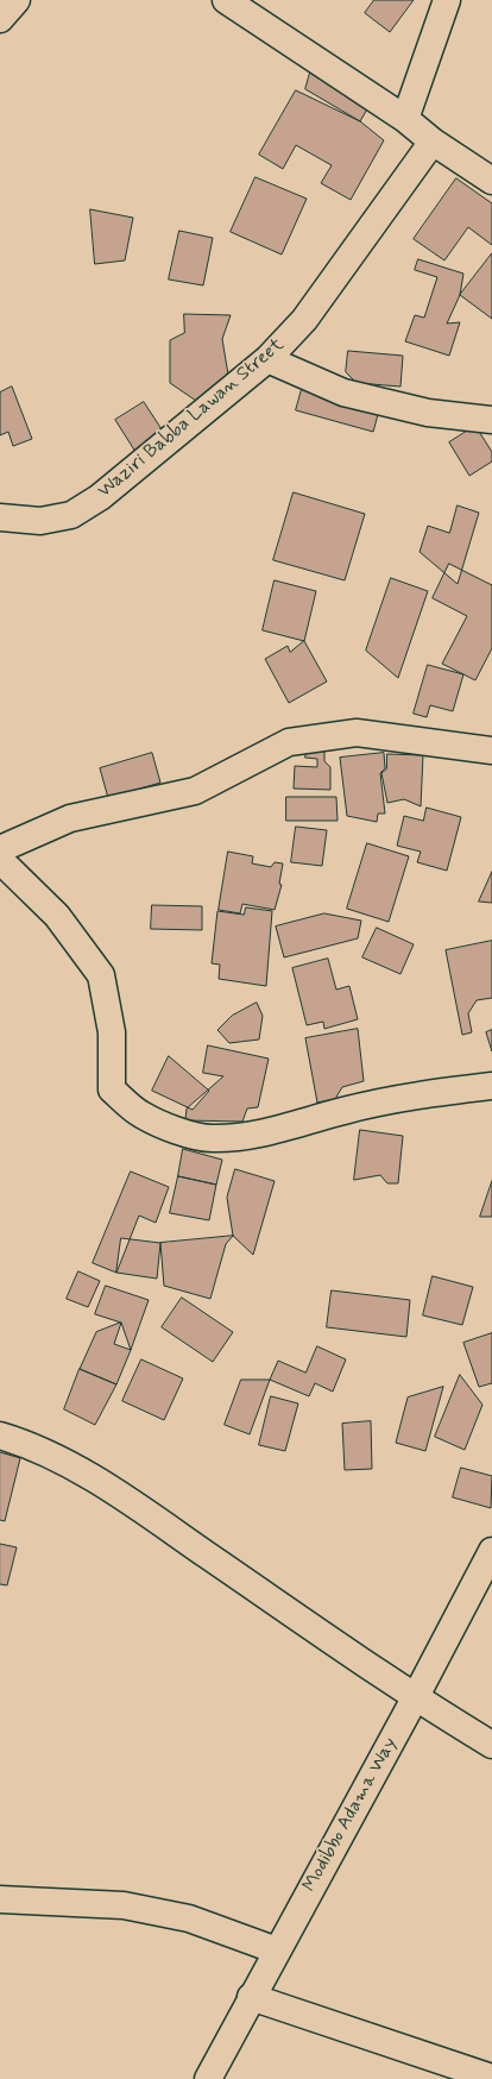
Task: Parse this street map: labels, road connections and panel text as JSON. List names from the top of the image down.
{
  "streets": {
    "street": ["Waziri Babba Lawan Street", "Modibbo Adama Way"]
  }
}
